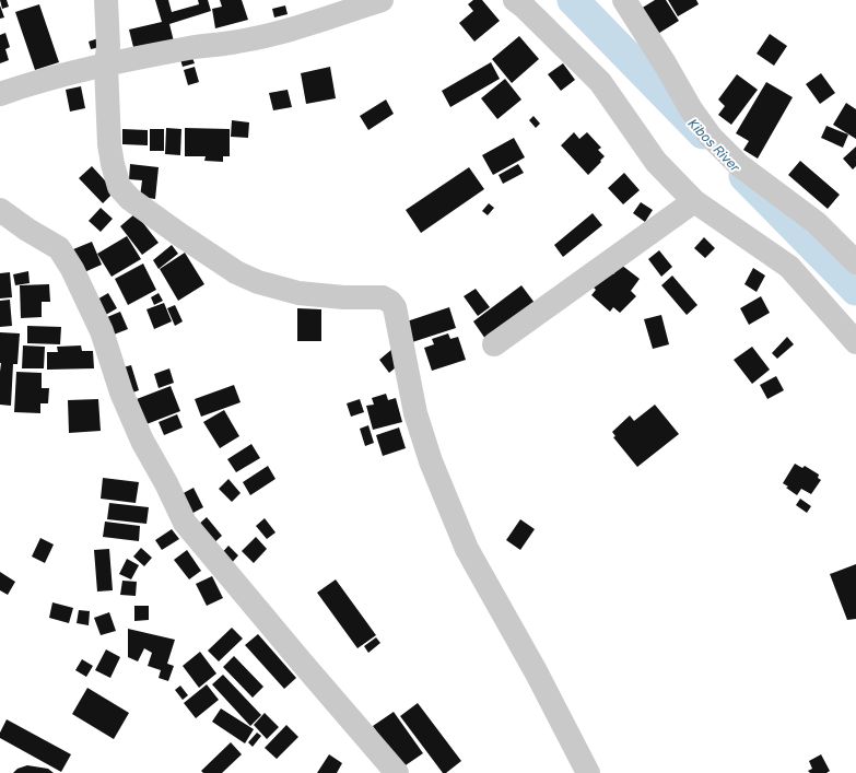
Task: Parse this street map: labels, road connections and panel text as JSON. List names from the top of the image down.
{
  "water": ["Kibos River"]
}
